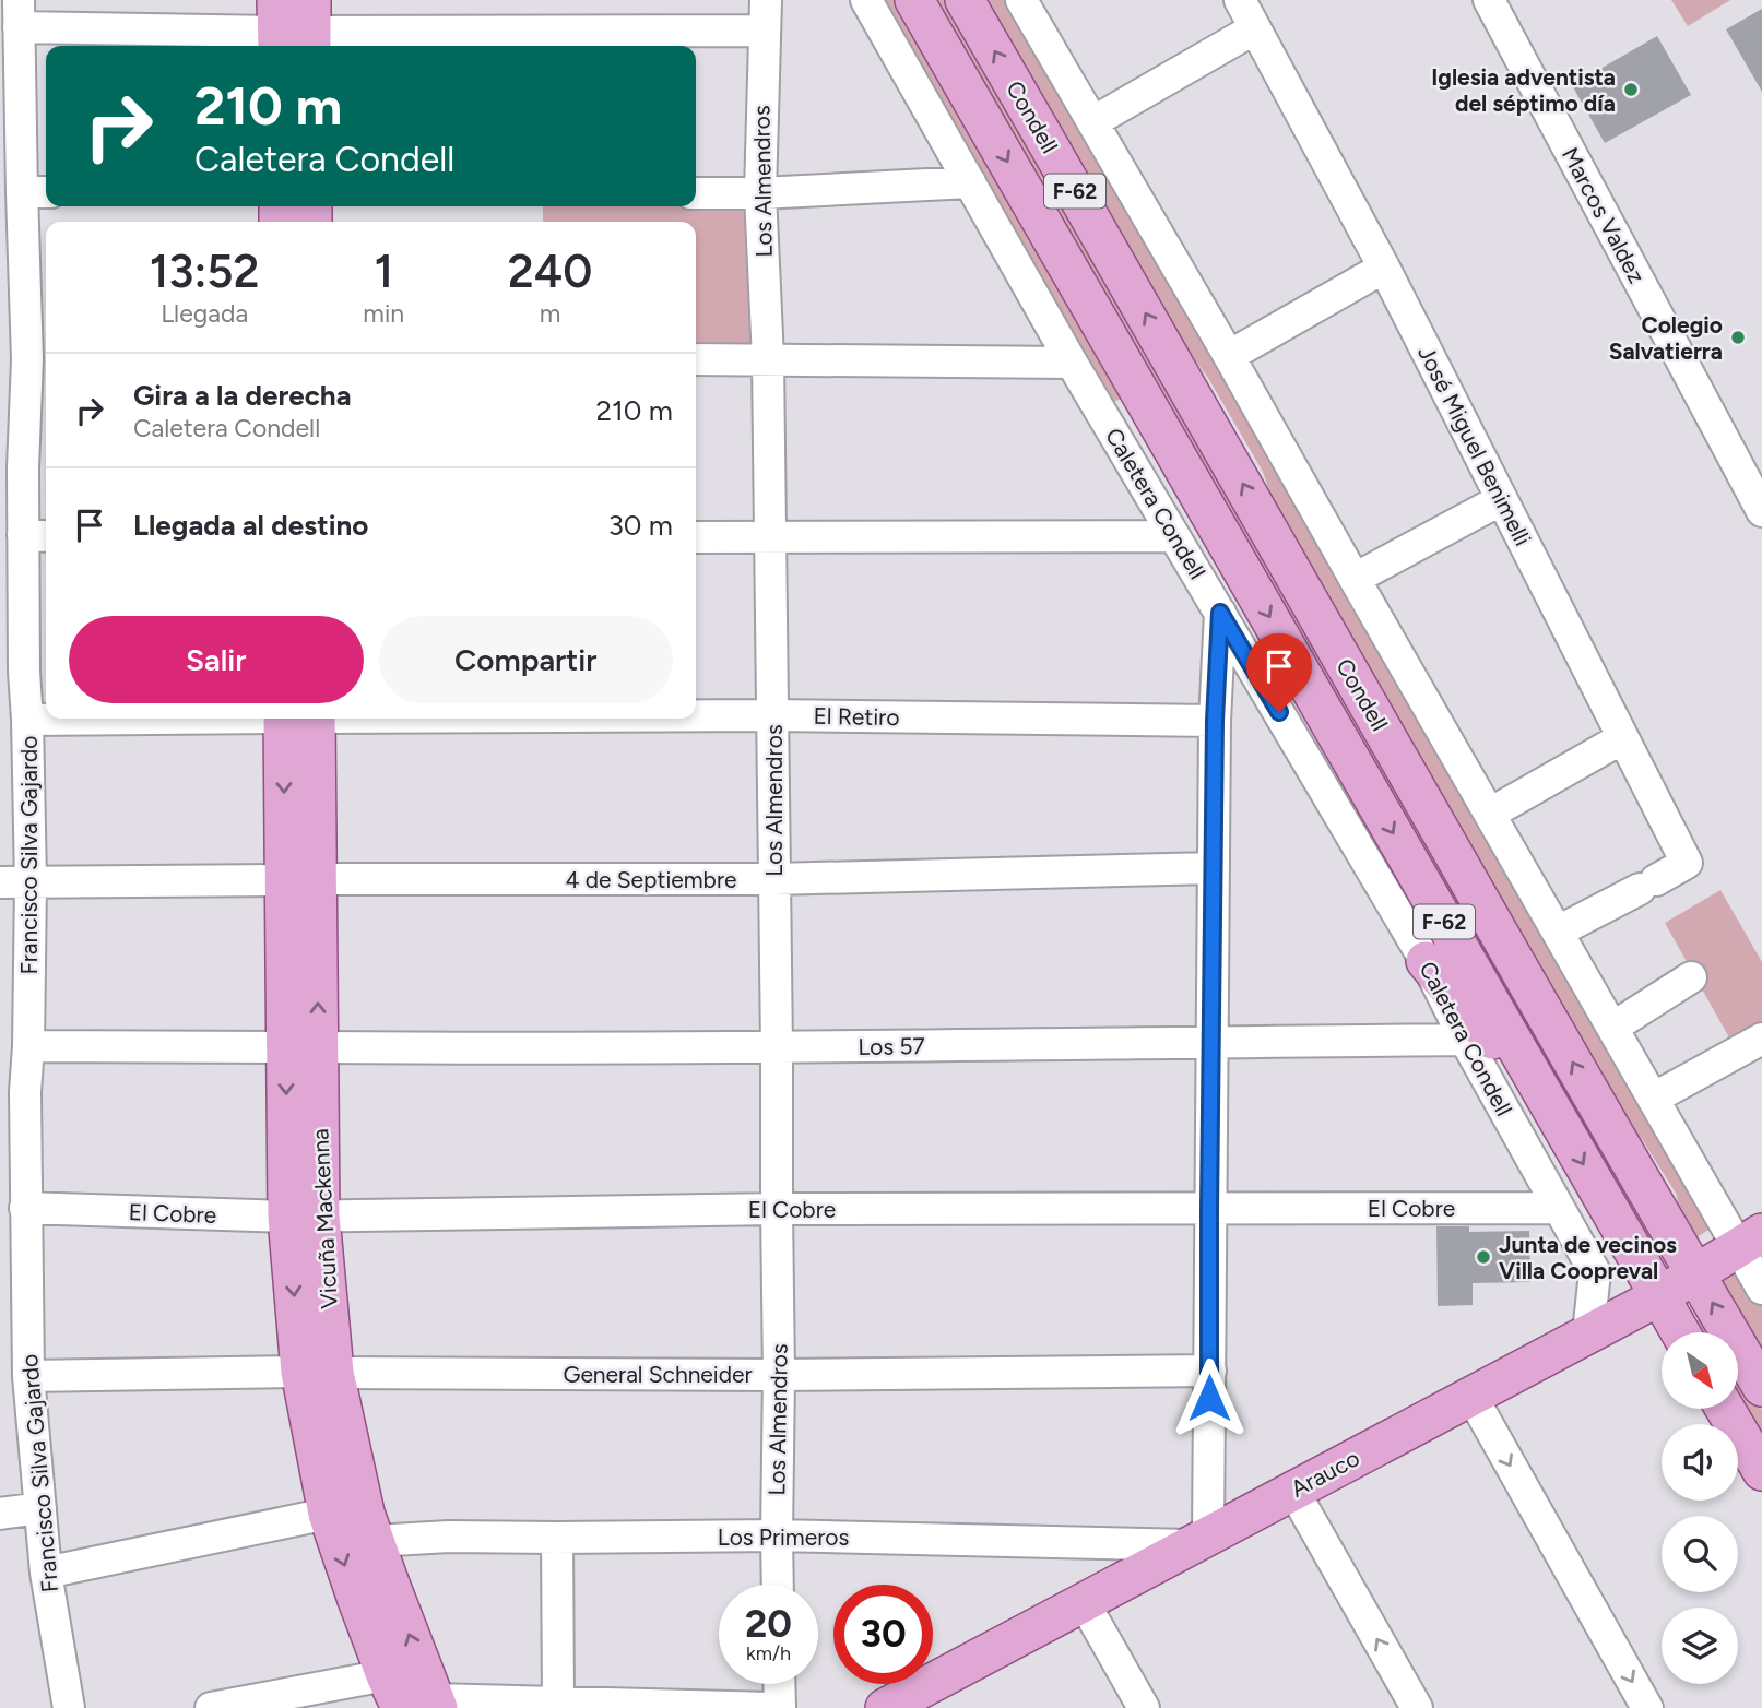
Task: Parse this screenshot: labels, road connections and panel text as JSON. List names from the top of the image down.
{
  "streets": {
    "main road": [
      "Condell",
      "F-62",
      "Vicuña Mackenna",
      "Arauco"
    ],
    "street": [
      "Los Almendros",
      "Marcos Valdez",
      "José Miguel Benimelli",
      "Caletera Condell",
      "El Retiro",
      "Francisco Silva Gajardo",
      "4 de Septiembre",
      "Los 57",
      "El Cobre",
      "General Schneider",
      "Los Primeros"
    ]
  },
  "crossings": [
    ["Condell", "Arauco"],
    ["Los Almendros", "El Retiro"],
    ["Los Almendros", "4 de Septiembre"],
    ["Los Almendros", "Los 57"],
    ["Los Almendros", "El Cobre"],
    ["Los Almendros", "General Schneider"],
    ["Los Almendros", "Los Primeros"],
    ["Caletera Condell", "Los 57"],
    ["Caletera Condell", "El Cobre"],
    ["Caletera Condell", "Arauco"],
    ["El Retiro", "Francisco Silva Gajardo"],
    ["Francisco Silva Gajardo", "4 de Septiembre"],
    ["Francisco Silva Gajardo", "Los 57"],
    ["Francisco Silva Gajardo", "El Cobre"],
    ["Francisco Silva Gajardo", "General Schneider"],
    ["4 de Septiembre", "Vicuña Mackenna"],
    ["Los 57", "Vicuña Mackenna"],
    ["El Cobre", "Vicuña Mackenna"],
    ["Vicuña Mackenna", "General Schneider"],
    ["Vicuña Mackenna", "Los Primeros"],
    ["Arauco", "Los Primeros"]
  ],
  "places": ["Iglesia adventista del séptimo día", "Colegio Salvatierra", "Junta de vecinos Villa Coopreval"],
  "north": "bottom right",
  "page": {
    "turn": ["210 m", "Caletera Condell"],
    "eta": [
      "13:52",
      "Llegada",
      "1",
      "min",
      "240",
      "m"
    ],
    "list": [
      {
        "name": "Gira a la derecha",
        "note": "Caletera Condell",
        "value": "210 m"
      },
      {
        "name": "Llegada al destino",
        "value": "30 m"
      }
    ],
    "buttons": ["Salir", "Compartir"],
    "speed": "20 km/h",
    "limit": "30"
  }
}
